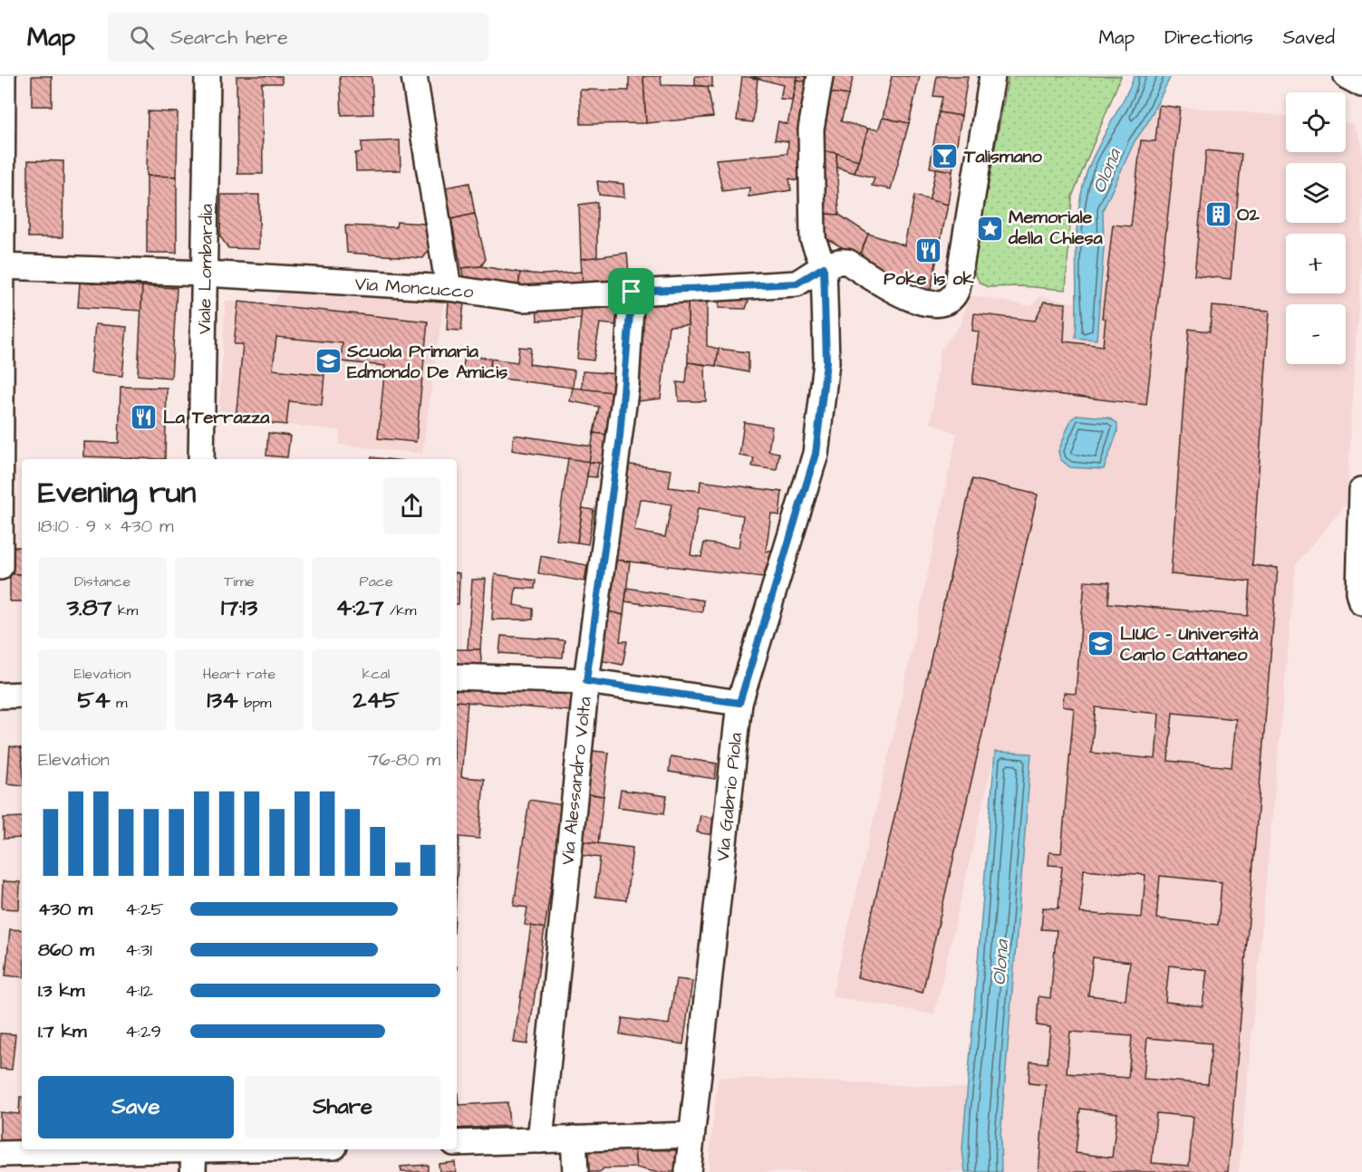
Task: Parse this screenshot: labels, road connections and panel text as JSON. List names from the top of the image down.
{
  "streets": {
    "street": [
      "Viale Lombardia",
      "Via Moncucco",
      "Via Alessandro Volta",
      "Via Gabrio Piola"
    ]
  },
  "crossings": [
    ["Viale Lombardia", "Via Moncucco"],
    ["Via Moncucco", "Via Alessandro Volta"],
    ["Via Moncucco", "Via Gabrio Piola"]
  ],
  "water": ["Olona"],
  "places": {
    "bar": ["Talismano"],
    "building": ["O2"],
    "place": ["Memoriale della Chiesa"],
    "restaurant": ["Poke is ok", "La Terrazza"],
    "school or university": ["Scuola Primaria Edmondo De Amicis", "LIUC - Università Carlo Cattaneo"]
  },
  "page": {
    "header": "Map",
    "search": "Search here",
    "nav": ["Map", "Directions", "Saved"],
    "map_buttons": ["+", "−"],
    "heading": ["Evening run", "18:10 · 9 × 430 m"],
    "stats": [
      ["Distance", "3.87 km"],
      ["Time", "17:13"],
      ["Pace", "4:27 /km"],
      ["Elevation", "54 m"],
      ["Heart rate", "134 bpm"],
      ["kcal", "245"]
    ],
    "chart": ["Elevation", "76–80 m"],
    "list": [
      {
        "name": "430 m",
        "note": "4:25"
      },
      {
        "name": "860 m",
        "note": "4:31"
      },
      {
        "name": "1.3 km",
        "note": "4:12"
      },
      {
        "name": "1.7 km",
        "note": "4:29"
      }
    ],
    "buttons": ["Save", "Share"]
  }
}
